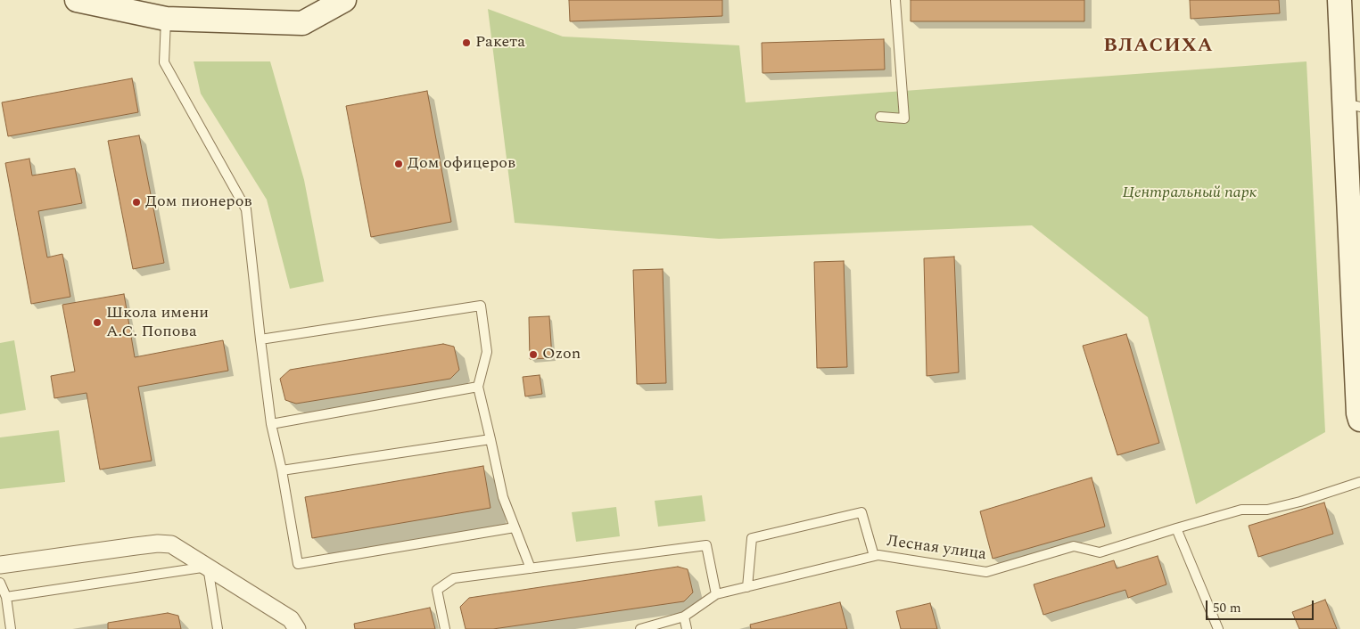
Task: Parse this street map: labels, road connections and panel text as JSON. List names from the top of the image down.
{
  "streets": {
    "lane": ["Лесная улица"]
  },
  "districts": ["ВЛАСИХА"],
  "parks": ["Центральный парк"],
  "places": [
    "Ракета",
    "Дом офицеров",
    "Дом пионеров",
    "Школа имени А.С. Попова",
    "Ozon"
  ],
  "scale_bar": "50 m"
}
